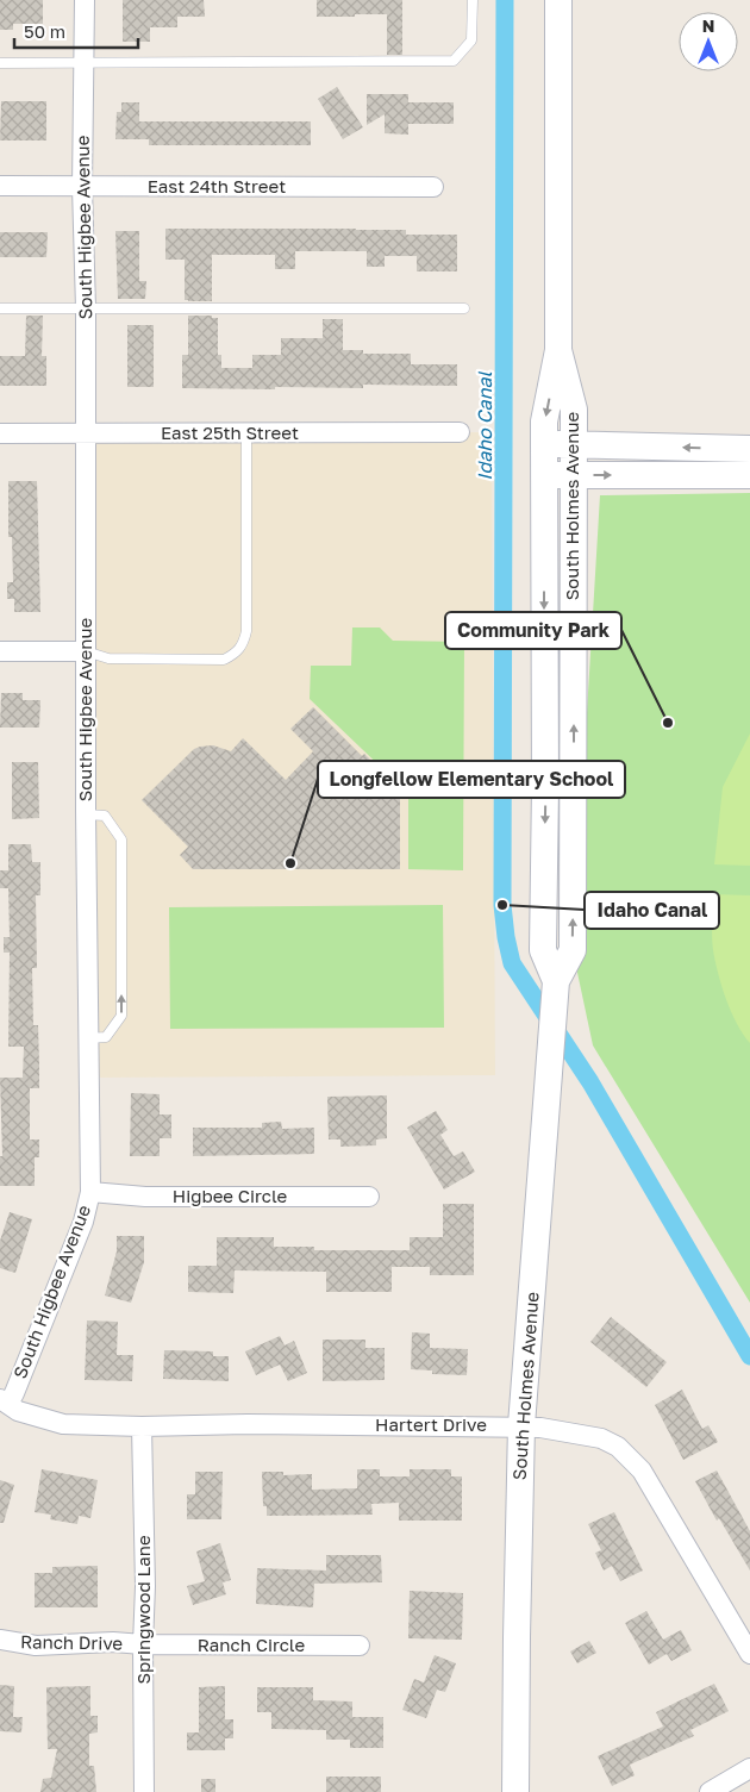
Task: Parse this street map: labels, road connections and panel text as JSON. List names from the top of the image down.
{
  "streets": {
    "main road": ["South Holmes Avenue"],
    "street": [
      "East 24th Street",
      "South Higbee Avenue",
      "East 25th Street",
      "Higbee Circle",
      "Hartert Drive",
      "Springwood Lane",
      "Ranch Drive",
      "Ranch Circle"
    ]
  },
  "crossings": [
    ["East 24th Street", "South Higbee Avenue"],
    ["South Higbee Avenue", "East 25th Street"],
    ["South Higbee Avenue", "Higbee Circle"],
    ["South Higbee Avenue", "Hartert Drive"],
    ["South Holmes Avenue", "Hartert Drive"],
    ["Hartert Drive", "Springwood Lane"],
    ["Springwood Lane", "Ranch Drive"],
    ["Springwood Lane", "Ranch Circle"],
    ["Ranch Drive", "Ranch Circle"]
  ],
  "water": ["Idaho Canal"],
  "places": ["Community Park", "Longfellow Elementary School", "Idaho Canal"],
  "scale_bar": "50 m",
  "north": "top"
}
